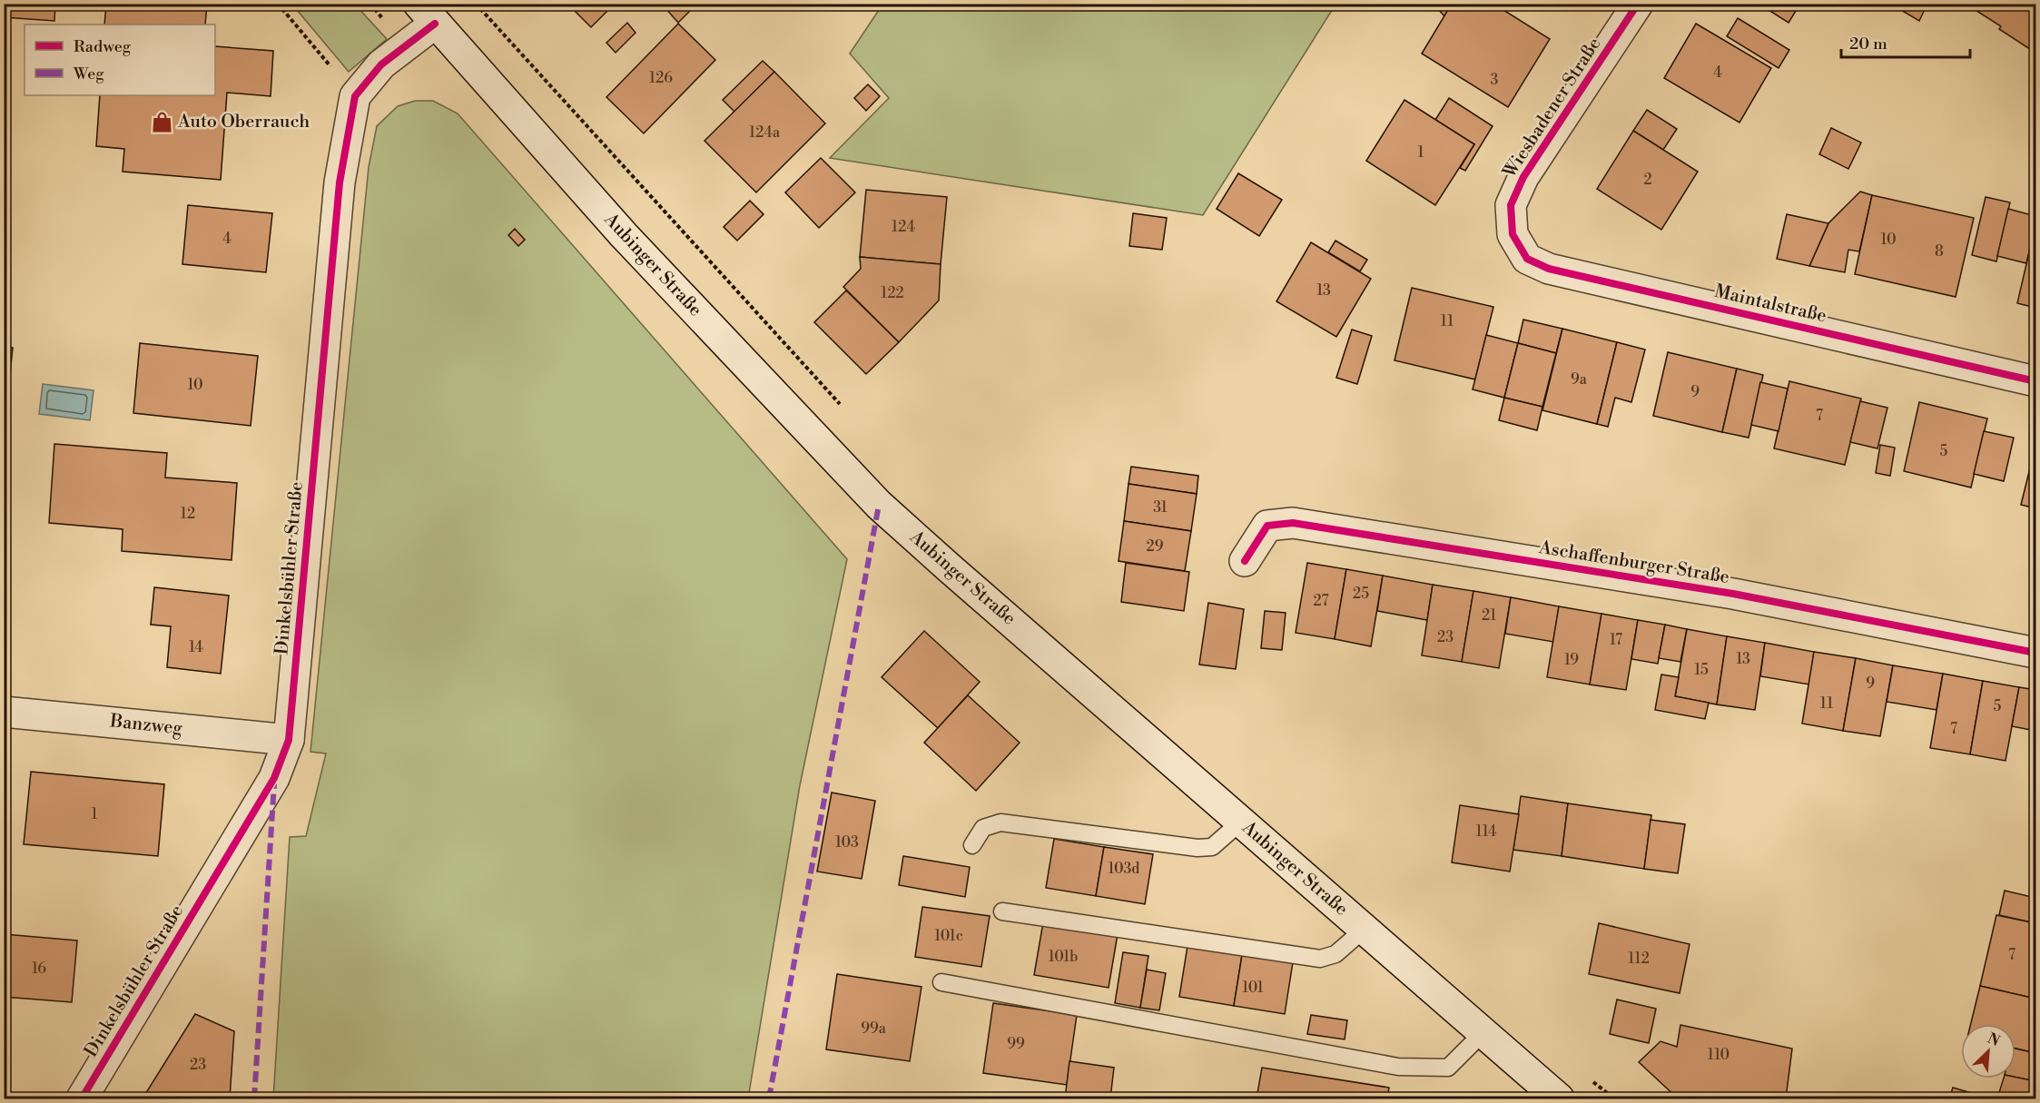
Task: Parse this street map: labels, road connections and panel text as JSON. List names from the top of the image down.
{
  "streets": {
    "street": [
      "Wiesbadener Straße",
      "Aubinger Straße",
      "Maintalstraße",
      "Aschaffenburger Straße",
      "Dinkelsbühler Straße",
      "Banzweg"
    ]
  },
  "crossings": [
    ["Wiesbadener Straße", "Maintalstraße"],
    ["Aubinger Straße", "Dinkelsbühler Straße"],
    ["Dinkelsbühler Straße", "Banzweg"]
  ],
  "places": {
    "shop": ["Auto Oberrauch"]
  },
  "house_numbers": [
    "4",
    "126",
    "3",
    "124a",
    "1",
    "2",
    "124",
    "4",
    "10",
    "8",
    "13",
    "122",
    "11",
    "9a",
    "10",
    "9",
    "7",
    "5",
    "31",
    "12",
    "29",
    "25",
    "27",
    "21",
    "23",
    "17",
    "14",
    "13",
    "19",
    "15",
    "9",
    "11",
    "5",
    "7",
    "1",
    "114",
    "103",
    "103d",
    "101c",
    "7",
    "101b",
    "112",
    "16",
    "101",
    "99a",
    "99",
    "110",
    "23"
  ],
  "legend": ["Radweg", "Weg"],
  "scale_bar": "20 m",
  "north": "top right"
}
